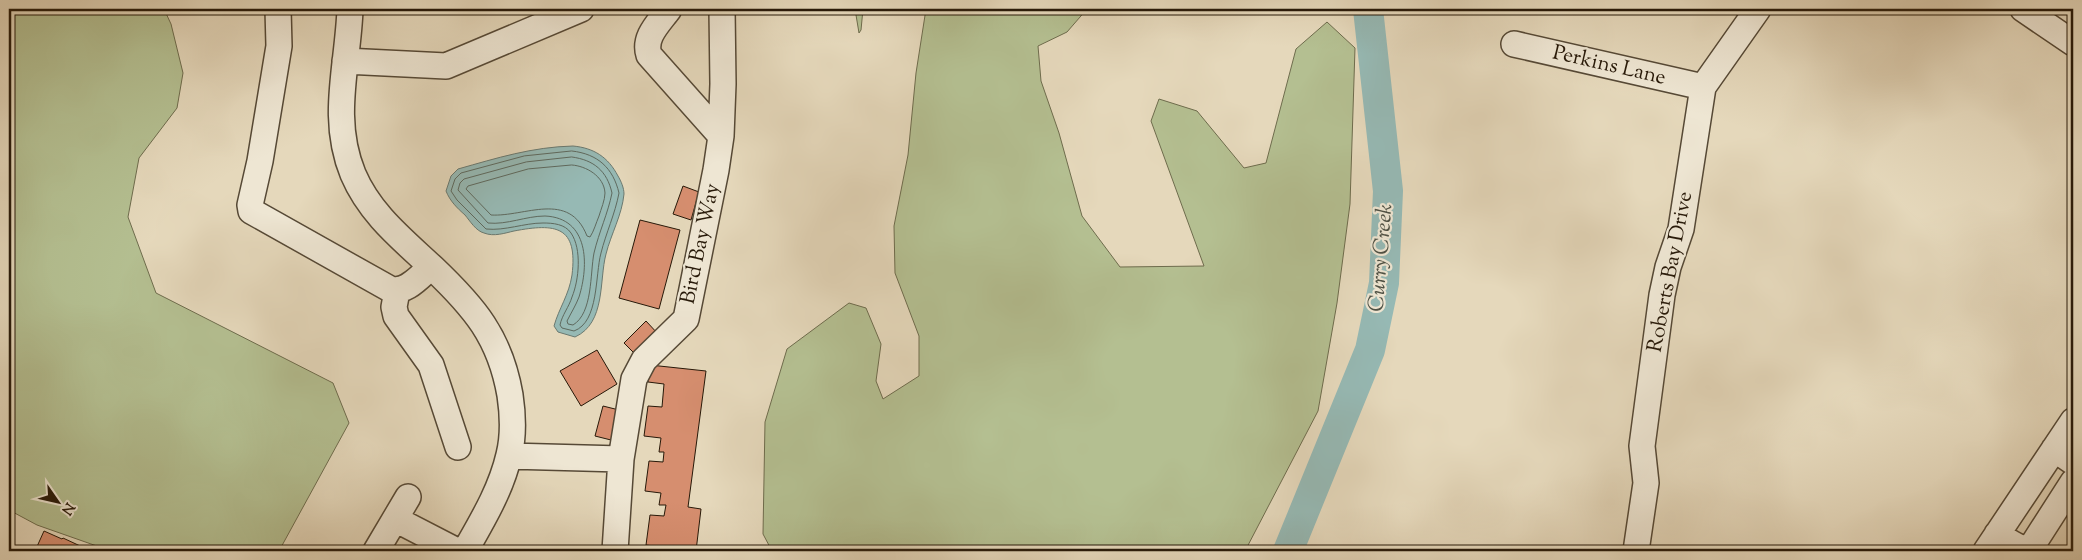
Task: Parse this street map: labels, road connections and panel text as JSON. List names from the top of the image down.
{
  "streets": {
    "street": ["Perkins Lane", "Bird Bay Way", "Roberts Bay Drive"]
  },
  "crossings": [
    ["Perkins Lane", "Roberts Bay Drive"]
  ],
  "water": ["Curry Creek"],
  "north": "bottom right"
}
